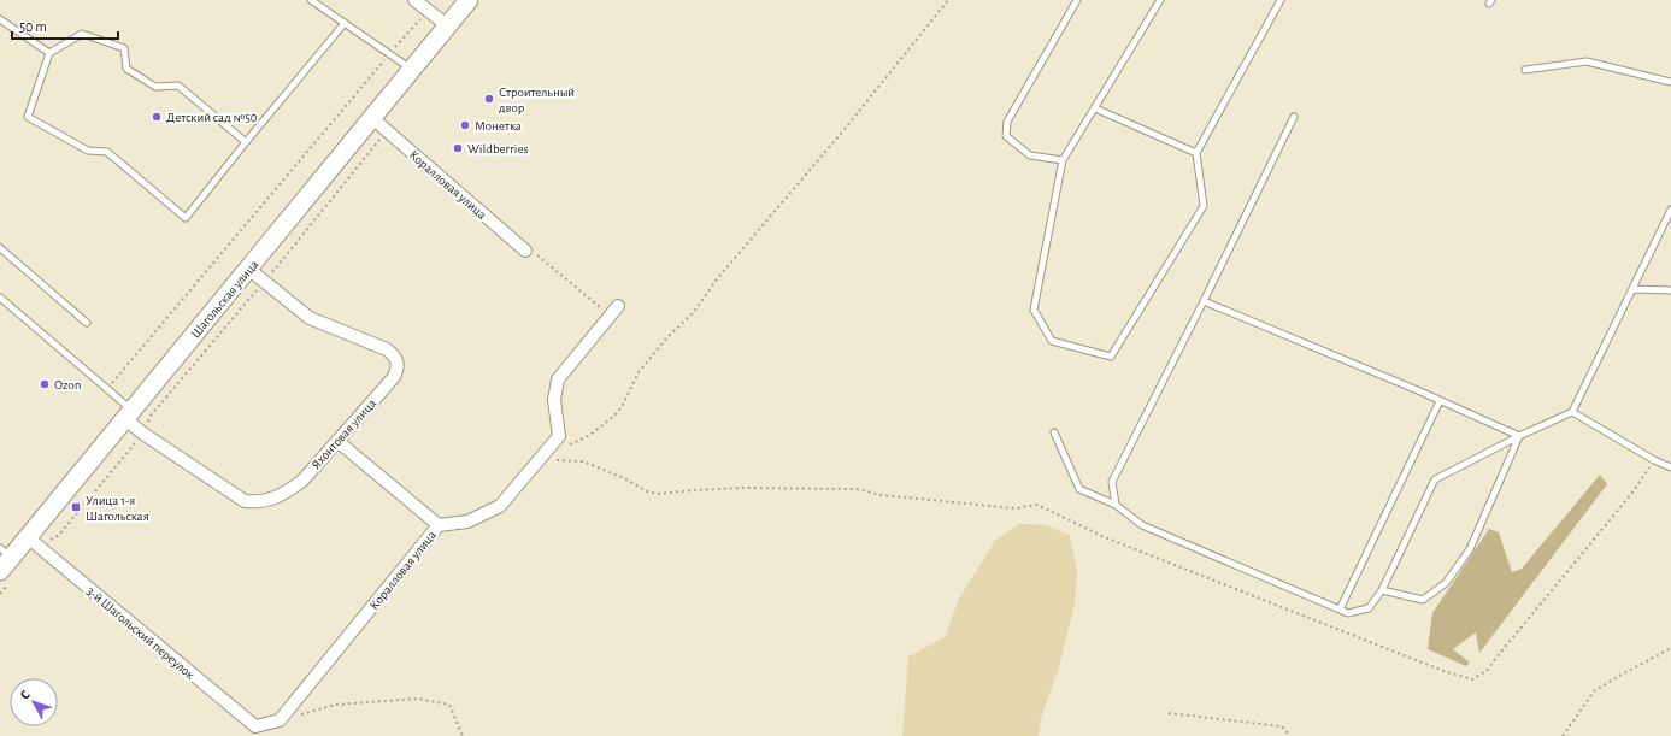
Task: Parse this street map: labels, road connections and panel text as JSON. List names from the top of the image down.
{
  "streets": {
    "main road": ["Шагольская улица"],
    "street": ["Коралловая улица", "Яхонтовая улица", "3-й Шагольский переулок"]
  },
  "crossings": [
    ["Коралловая улица", "Шагольская улица"],
    ["Шагольская улица", "Яхонтовая улица"],
    ["Шагольская улица", "3-й Шагольский переулок"]
  ],
  "places": {
    "other": [
      "Строительный двор",
      "Детский сад №50",
      "Монетка",
      "Wildberries",
      "Ozon"
    ],
    "transit": ["Улица 1-я Шагольская"]
  },
  "scale_bar": "50 m",
  "north": "top left"
}
